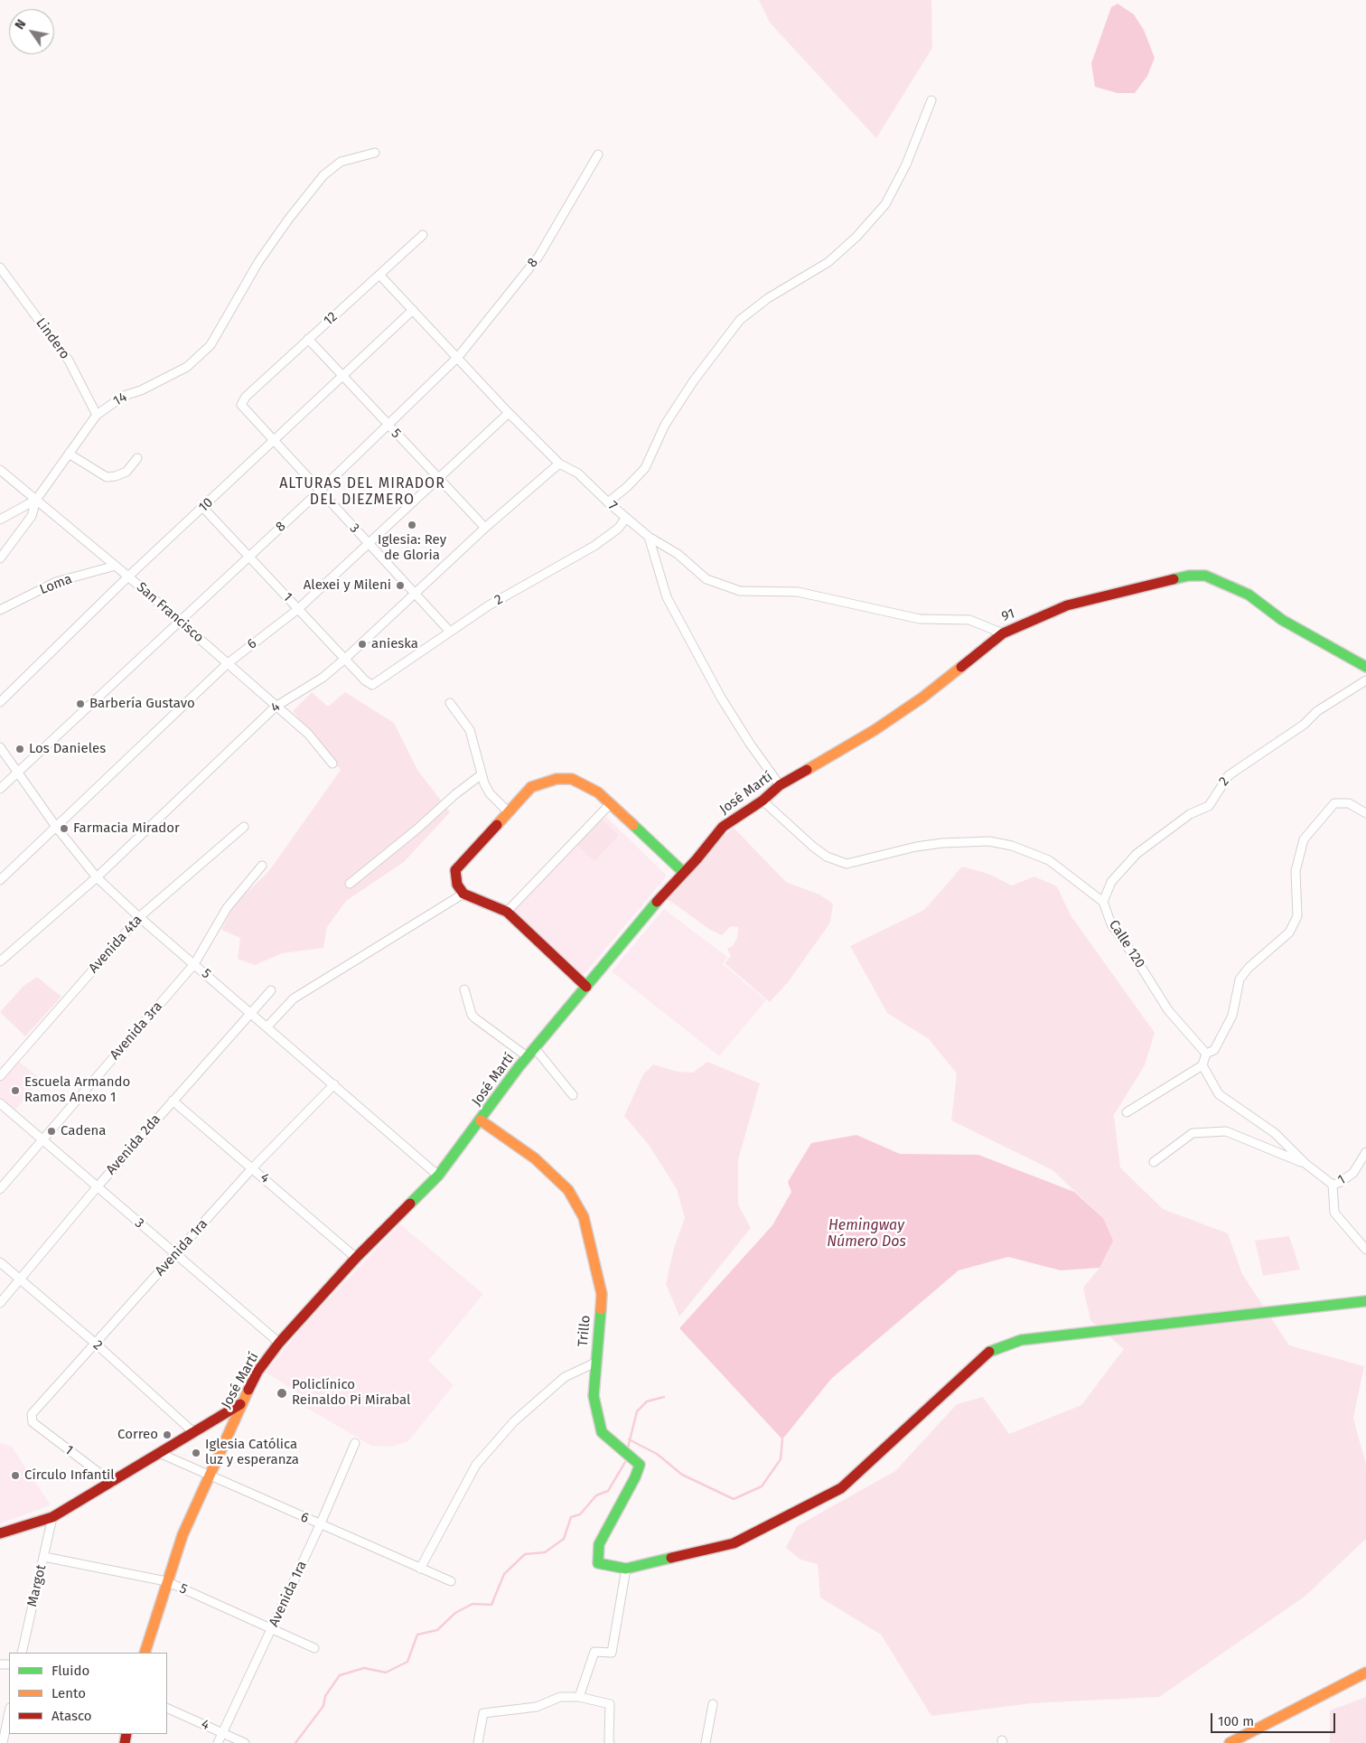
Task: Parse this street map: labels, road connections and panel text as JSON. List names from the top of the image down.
{
  "streets": {
    "street": [
      "8",
      "12",
      "Lindero",
      "14",
      "5",
      "10",
      "7",
      "3",
      "Loma",
      "1",
      "2",
      "San Francisco",
      "91",
      "6",
      "4",
      "José Martí",
      "Avenida 4ta",
      "Calle 120",
      "Avenida 3ra",
      "Avenida 2da",
      "Avenida 1ra",
      "Trillo",
      "Margot"
    ]
  },
  "crossings": [
    ["8", "5"],
    ["8", "7"],
    ["8", "3"],
    ["8", "1"],
    ["8", "San Francisco"],
    ["12", "5"],
    ["12", "7"],
    ["12", "3"],
    ["Lindero", "14"],
    ["14", "San Francisco"],
    ["5", "10"],
    ["5", "6"],
    ["5", "4"],
    ["5", "José Martí"],
    ["5", "Avenida 4ta"],
    ["5", "Avenida 3ra"],
    ["5", "Avenida 2da"],
    ["5", "Avenida 1ra"],
    ["5", "Margot"],
    ["10", "7"],
    ["10", "3"],
    ["10", "1"],
    ["10", "San Francisco"],
    ["7", "2"],
    ["7", "91"],
    ["7", "6"],
    ["7", "4"],
    ["3", "2"],
    ["3", "6"],
    ["3", "4"],
    ["3", "José Martí"],
    ["3", "Avenida 3ra"],
    ["3", "Avenida 2da"],
    ["3", "Avenida 1ra"],
    ["Loma", "San Francisco"],
    ["1", "2"],
    ["1", "6"],
    ["1", "4"],
    ["1", "Avenida 1ra"],
    ["2", "Calle 120"],
    ["2", "Avenida 2da"],
    ["2", "Avenida 1ra"],
    ["San Francisco", "6"],
    ["San Francisco", "4"],
    ["91", "José Martí"],
    ["6", "José Martí"],
    ["6", "Avenida 1ra"],
    ["4", "José Martí"],
    ["4", "Avenida 2da"],
    ["4", "Avenida 1ra"],
    ["José Martí", "Trillo"]
  ],
  "districts": ["ALTURAS DEL MIRADOR DEL DIEZMERO"],
  "water": ["Hemingway Número Dos"],
  "places": [
    "Iglesia: Rey de Gloria",
    "Alexei y Mileni",
    "anieska",
    "Barbería Gustavo",
    "Los Danieles",
    "Farmacia Mirador",
    "Escuela Armando Ramos Anexo 1",
    "Cadena",
    "Policlínico Reinaldo Pi Mirabal",
    "Correo",
    "Iglesia Católica luz y esperanza",
    "Círculo Infantil"
  ],
  "legend": ["Fluido", "Lento", "Atasco"],
  "scale_bar": "100 m",
  "north": "top left"
}
